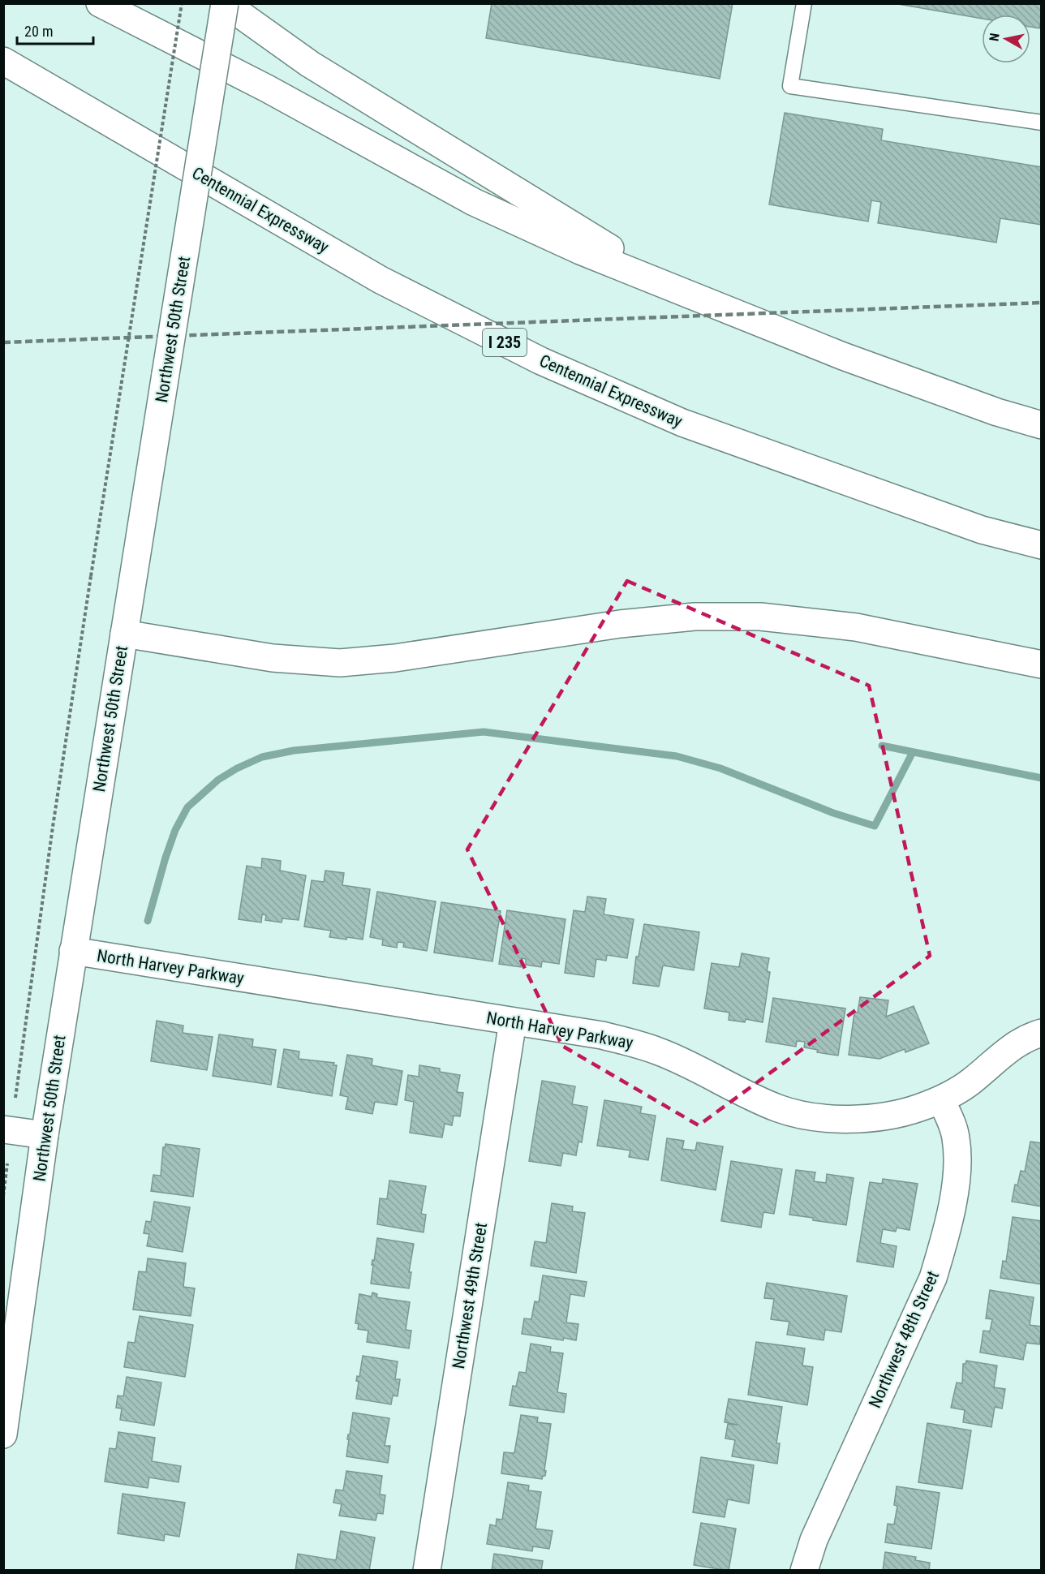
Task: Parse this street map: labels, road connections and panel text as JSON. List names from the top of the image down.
{
  "streets": {
    "main road": [
      "Centennial Expressway",
      "Northwest 50th Street",
      "I 235",
      "North Harvey Parkway",
      "Northwest 49th Street",
      "Northwest 48th Street"
    ]
  },
  "crossings": [
    ["Northwest 50th Street", "North Harvey Parkway"],
    ["North Harvey Parkway", "Northwest 49th Street"],
    ["North Harvey Parkway", "Northwest 48th Street"]
  ],
  "scale_bar": "20 m",
  "north": "left"
}
